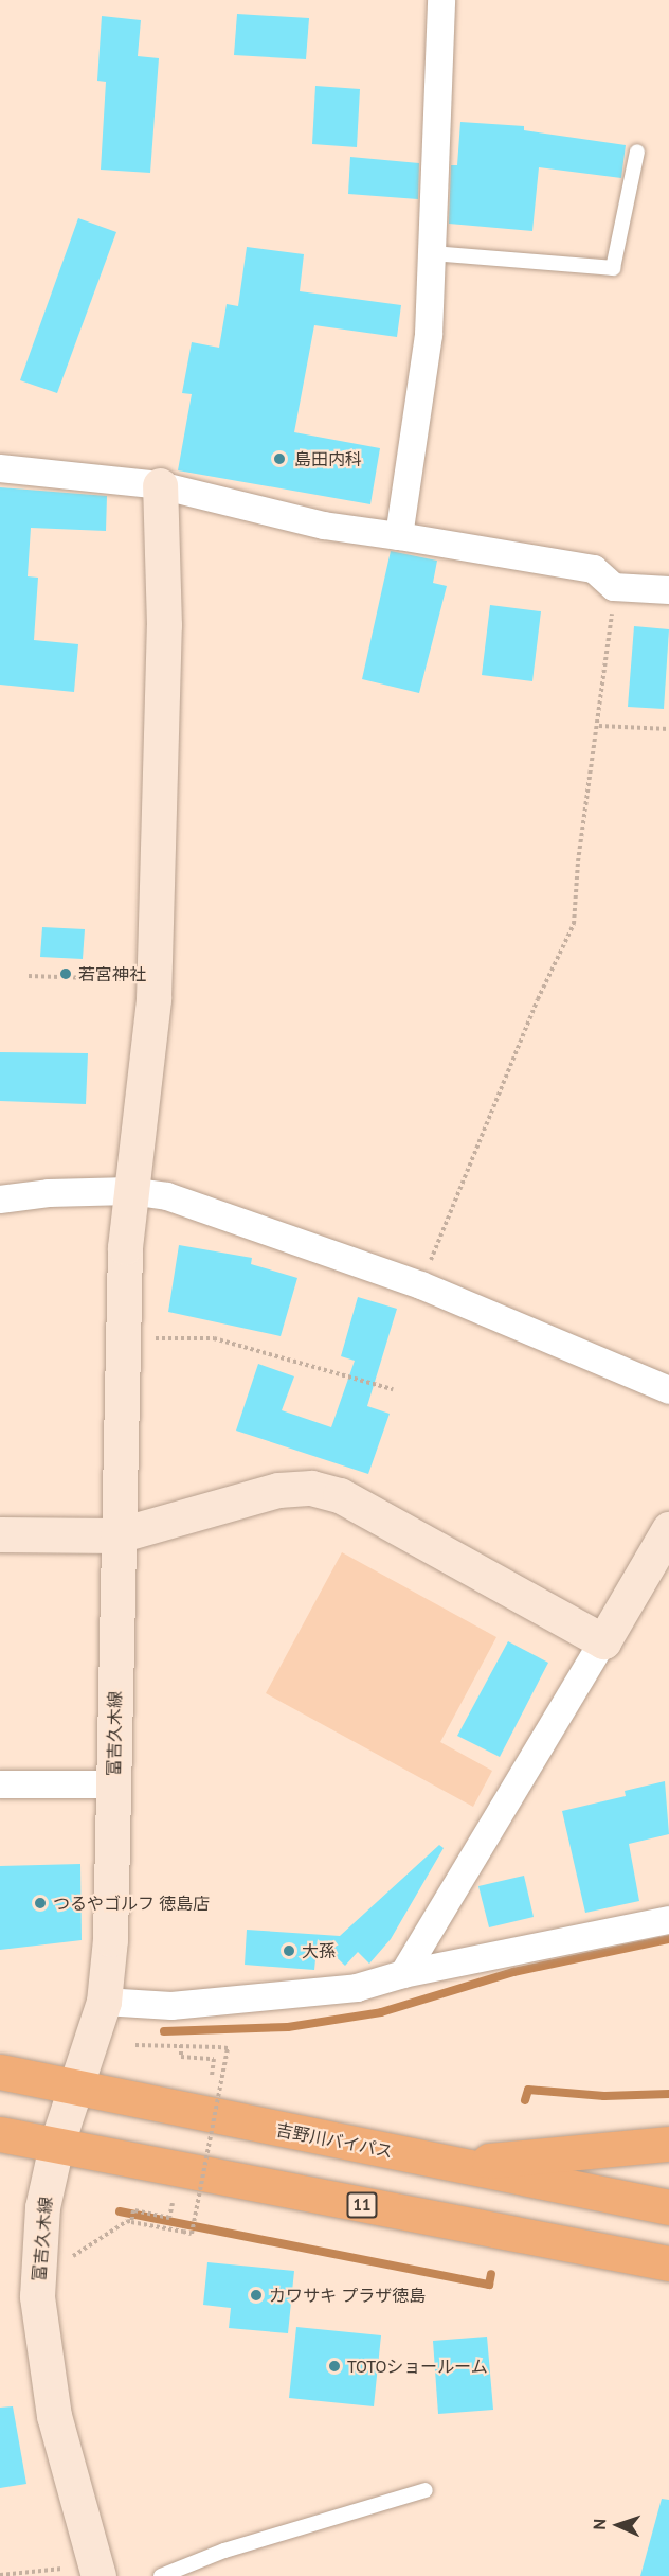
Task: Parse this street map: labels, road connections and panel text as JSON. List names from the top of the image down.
{
  "streets": {
    "highway": ["吉野川バイパス", "11"],
    "main road": ["富吉久木線"]
  },
  "crossings": [
    ["富吉久木線", "吉野川バイパス"],
    ["富吉久木線", "11"]
  ],
  "places": [
    "島田内科",
    "若宮神社",
    "つるやゴルフ 徳島店",
    "大孫",
    "カワサキ プラザ徳島",
    "TOTOショールーム"
  ],
  "north": "left"
}
